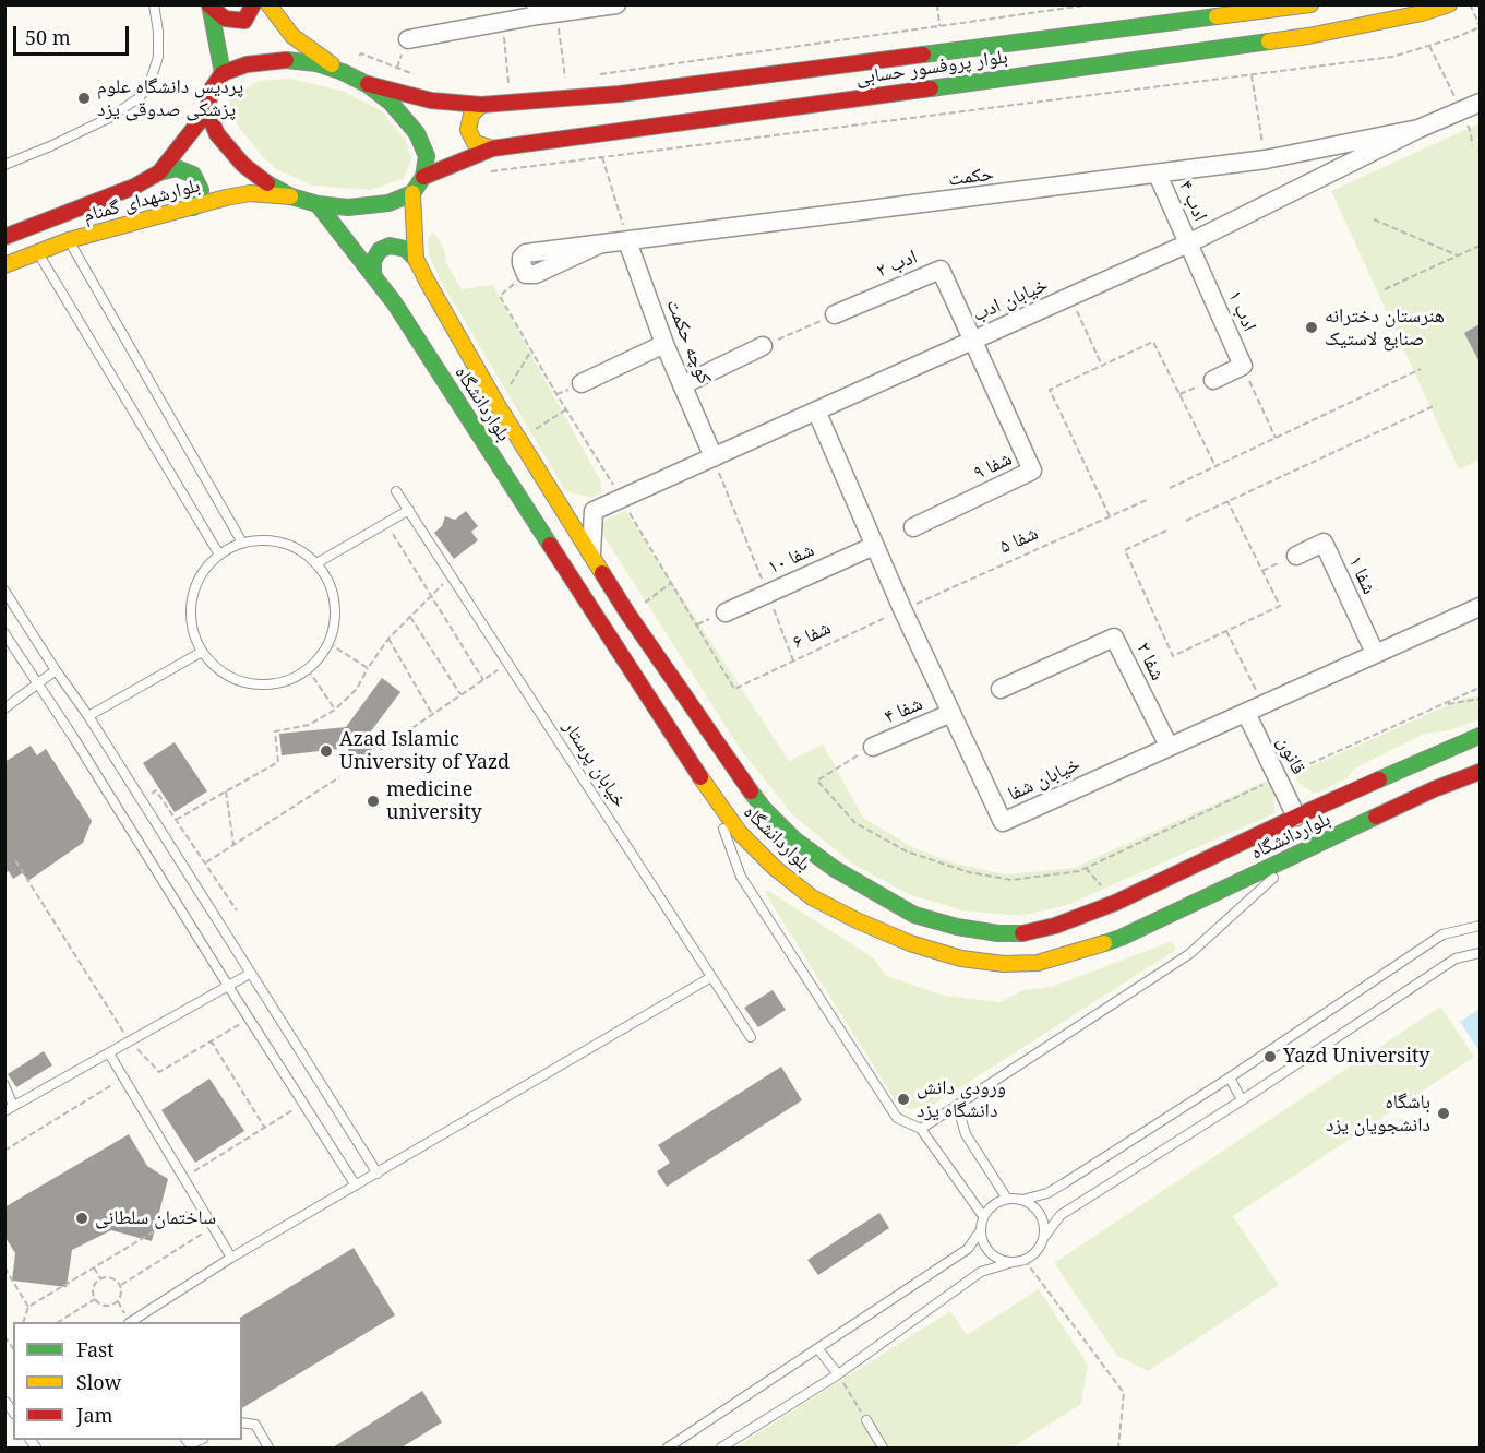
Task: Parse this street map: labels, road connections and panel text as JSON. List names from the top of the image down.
{
  "streets": {
    "main road": ["بلوار پروفسور حسابی", "بلوارشهدای گمنام", "بلواردانشگاه"],
    "street": [
      "حکمت",
      "ادب ۴",
      "ادب ۲",
      "خیابان ادب",
      "ادب ۱",
      "کوچه حکمت",
      "شفا ۹",
      "شفا ۱۰",
      "شفا ۱",
      "شفا ۲",
      "شفا ۴",
      "قانون",
      "خیابان شفا"
    ],
    "lane": ["خیابان پرستار"],
    "path": ["شفا ۵", "شفا ۶"]
  },
  "crossings": [
    ["بلوار پروفسور حسابی", "بلوارشهدای گمنام"],
    ["بلوار پروفسور حسابی", "بلواردانشگاه"],
    ["حکمت", "ادب ۴"],
    ["حکمت", "خیابان ادب"],
    ["حکمت", "کوچه حکمت"],
    ["بلوارشهدای گمنام", "بلواردانشگاه"],
    ["ادب ۴", "خیابان ادب"],
    ["ادب ۴", "ادب ۱"],
    ["ادب ۲", "خیابان ادب"],
    ["ادب ۲", "شفا ۹"],
    ["خیابان ادب", "ادب ۱"],
    ["خیابان ادب", "کوچه حکمت"],
    ["خیابان ادب", "شفا ۹"],
    ["خیابان ادب", "خیابان شفا"],
    ["بلواردانشگاه", "قانون"],
    ["شفا ۵", "شفا ۶"],
    ["شفا ۵", "خیابان شفا"],
    ["شفا ۱۰", "خیابان شفا"],
    ["شفا ۱", "خیابان شفا"],
    ["شفا ۶", "خیابان شفا"],
    ["شفا ۲", "خیابان شفا"],
    ["شفا ۴", "خیابان شفا"],
    ["قانون", "خیابان شفا"]
  ],
  "places": [
    "پردیس دانشگاه علوم پزشکی صدوقی یزد",
    "هنرستان دخترانه صنایع لاستیک",
    "Azad Islamic University of Yazd",
    "medicine university",
    "Yazd University",
    "ورودی دانش دانشگاه یزد",
    "باشگاه دانشجویان یزد",
    "ساختمان سلطانی"
  ],
  "legend": ["Fast", "Slow", "Jam"],
  "scale_bar": "50 m"
}
